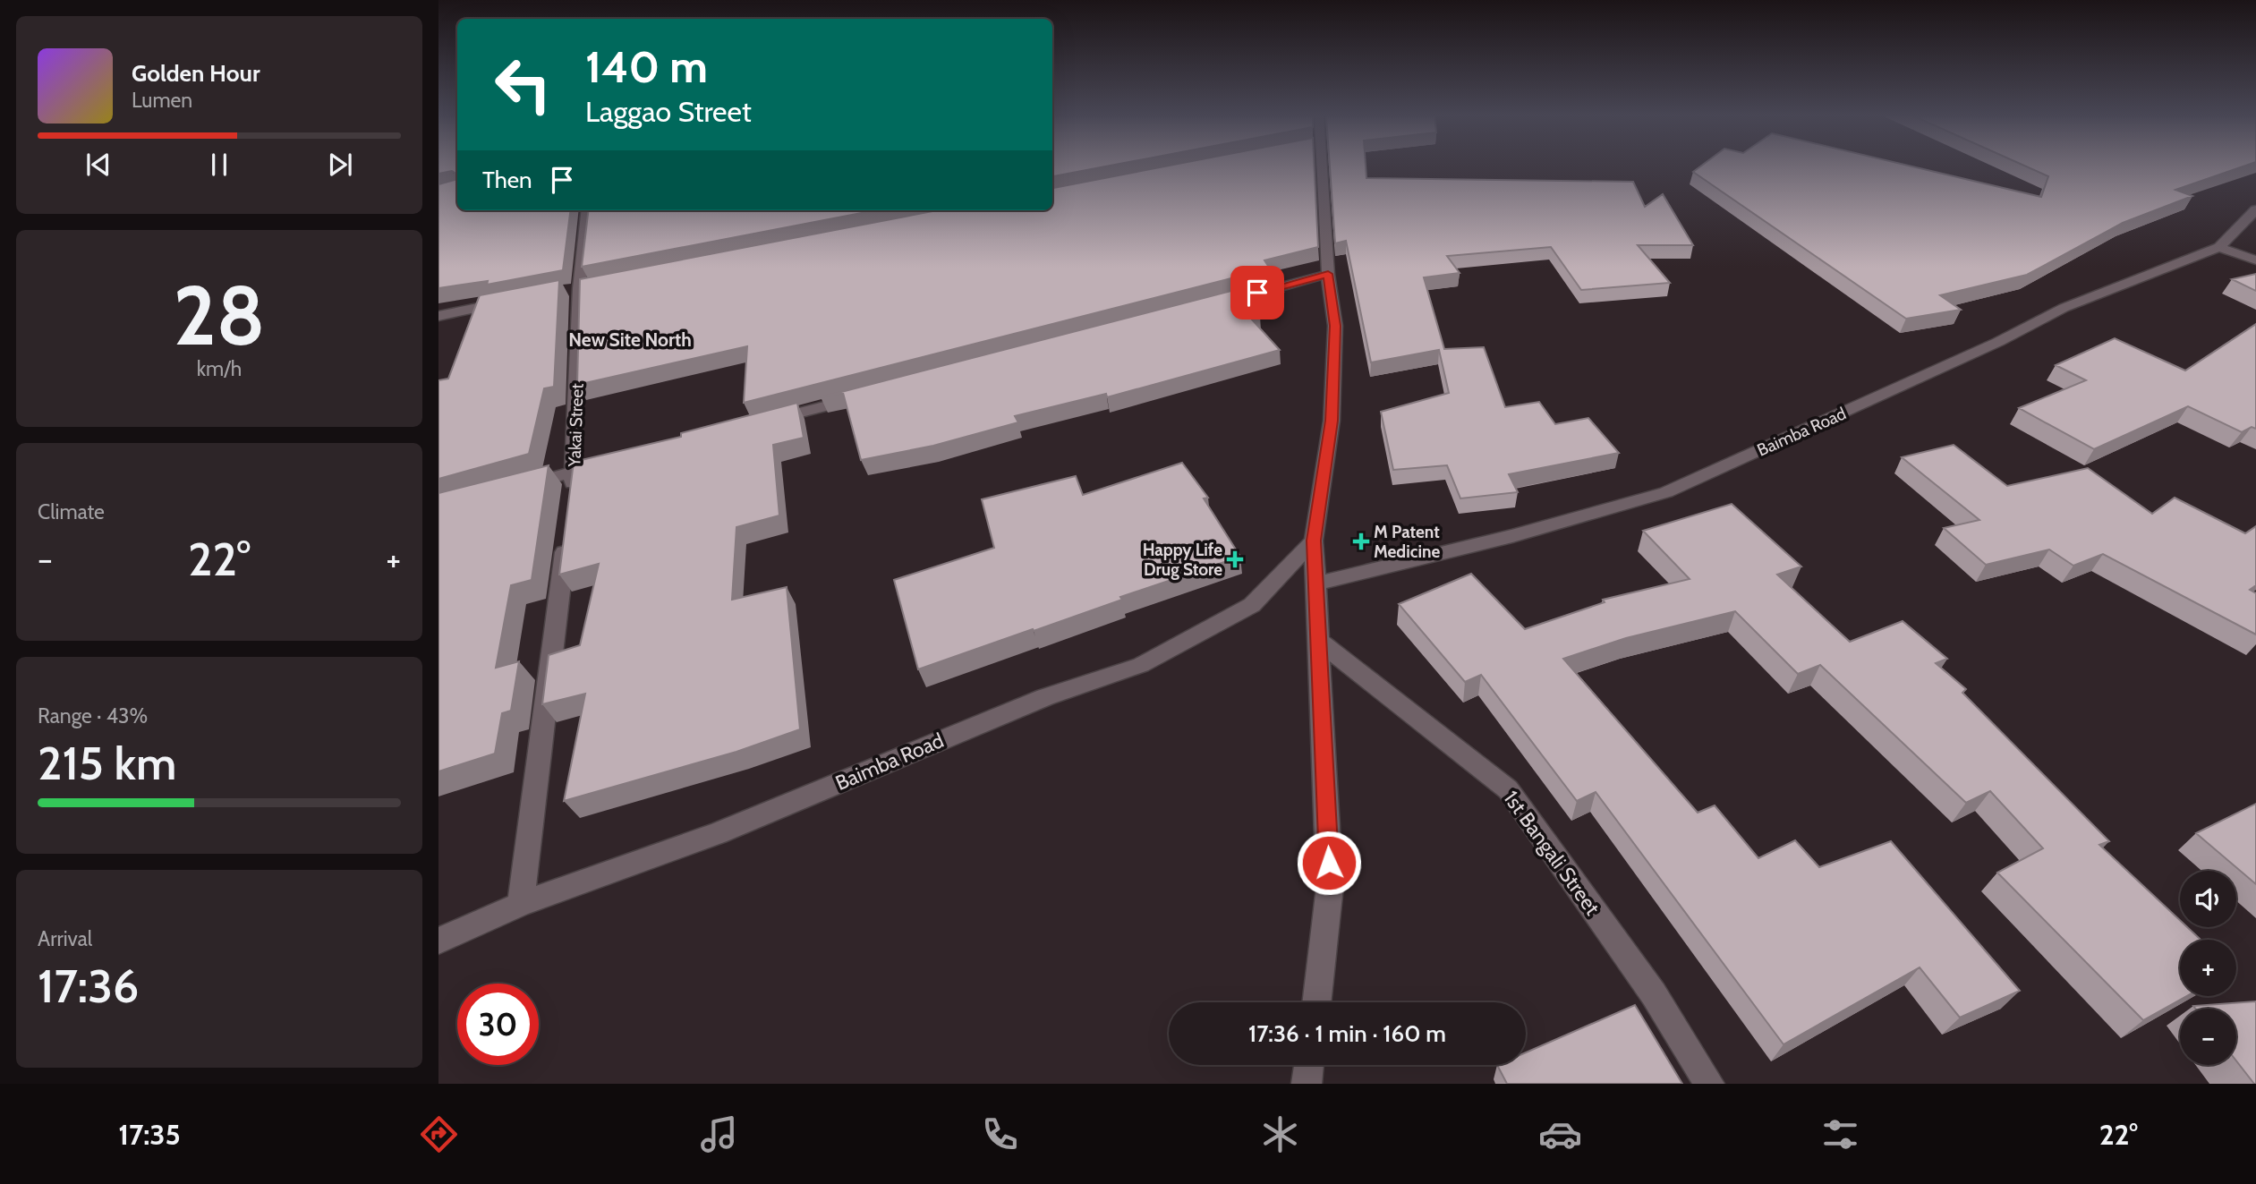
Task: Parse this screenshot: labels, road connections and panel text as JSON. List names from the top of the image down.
{
  "streets": {
    "street": ["Yakai Street", "Baimba Road", "1st Bangali Street"]
  },
  "districts": ["New Site North"],
  "places": {
    "health": ["M Patent Medicine", "Happy Life Drug Store"]
  },
  "page": {
    "turn": ["140 m", "Laggao Street"],
    "song": ["Golden Hour", "Lumen"],
    "then": "Then",
    "tile": [
      ["28", "km/h"],
      "Climate",
      ["Range · 43%", "215 km"],
      ["Arrival", "17:36"]
    ],
    "heat": ["−", "22°", "+"],
    "map_buttons": ["+", "−"],
    "limit": "30",
    "trip": "17:36 · 1 min · 160 m",
    "tabs": ["17:35", "22°"]
  }
}
